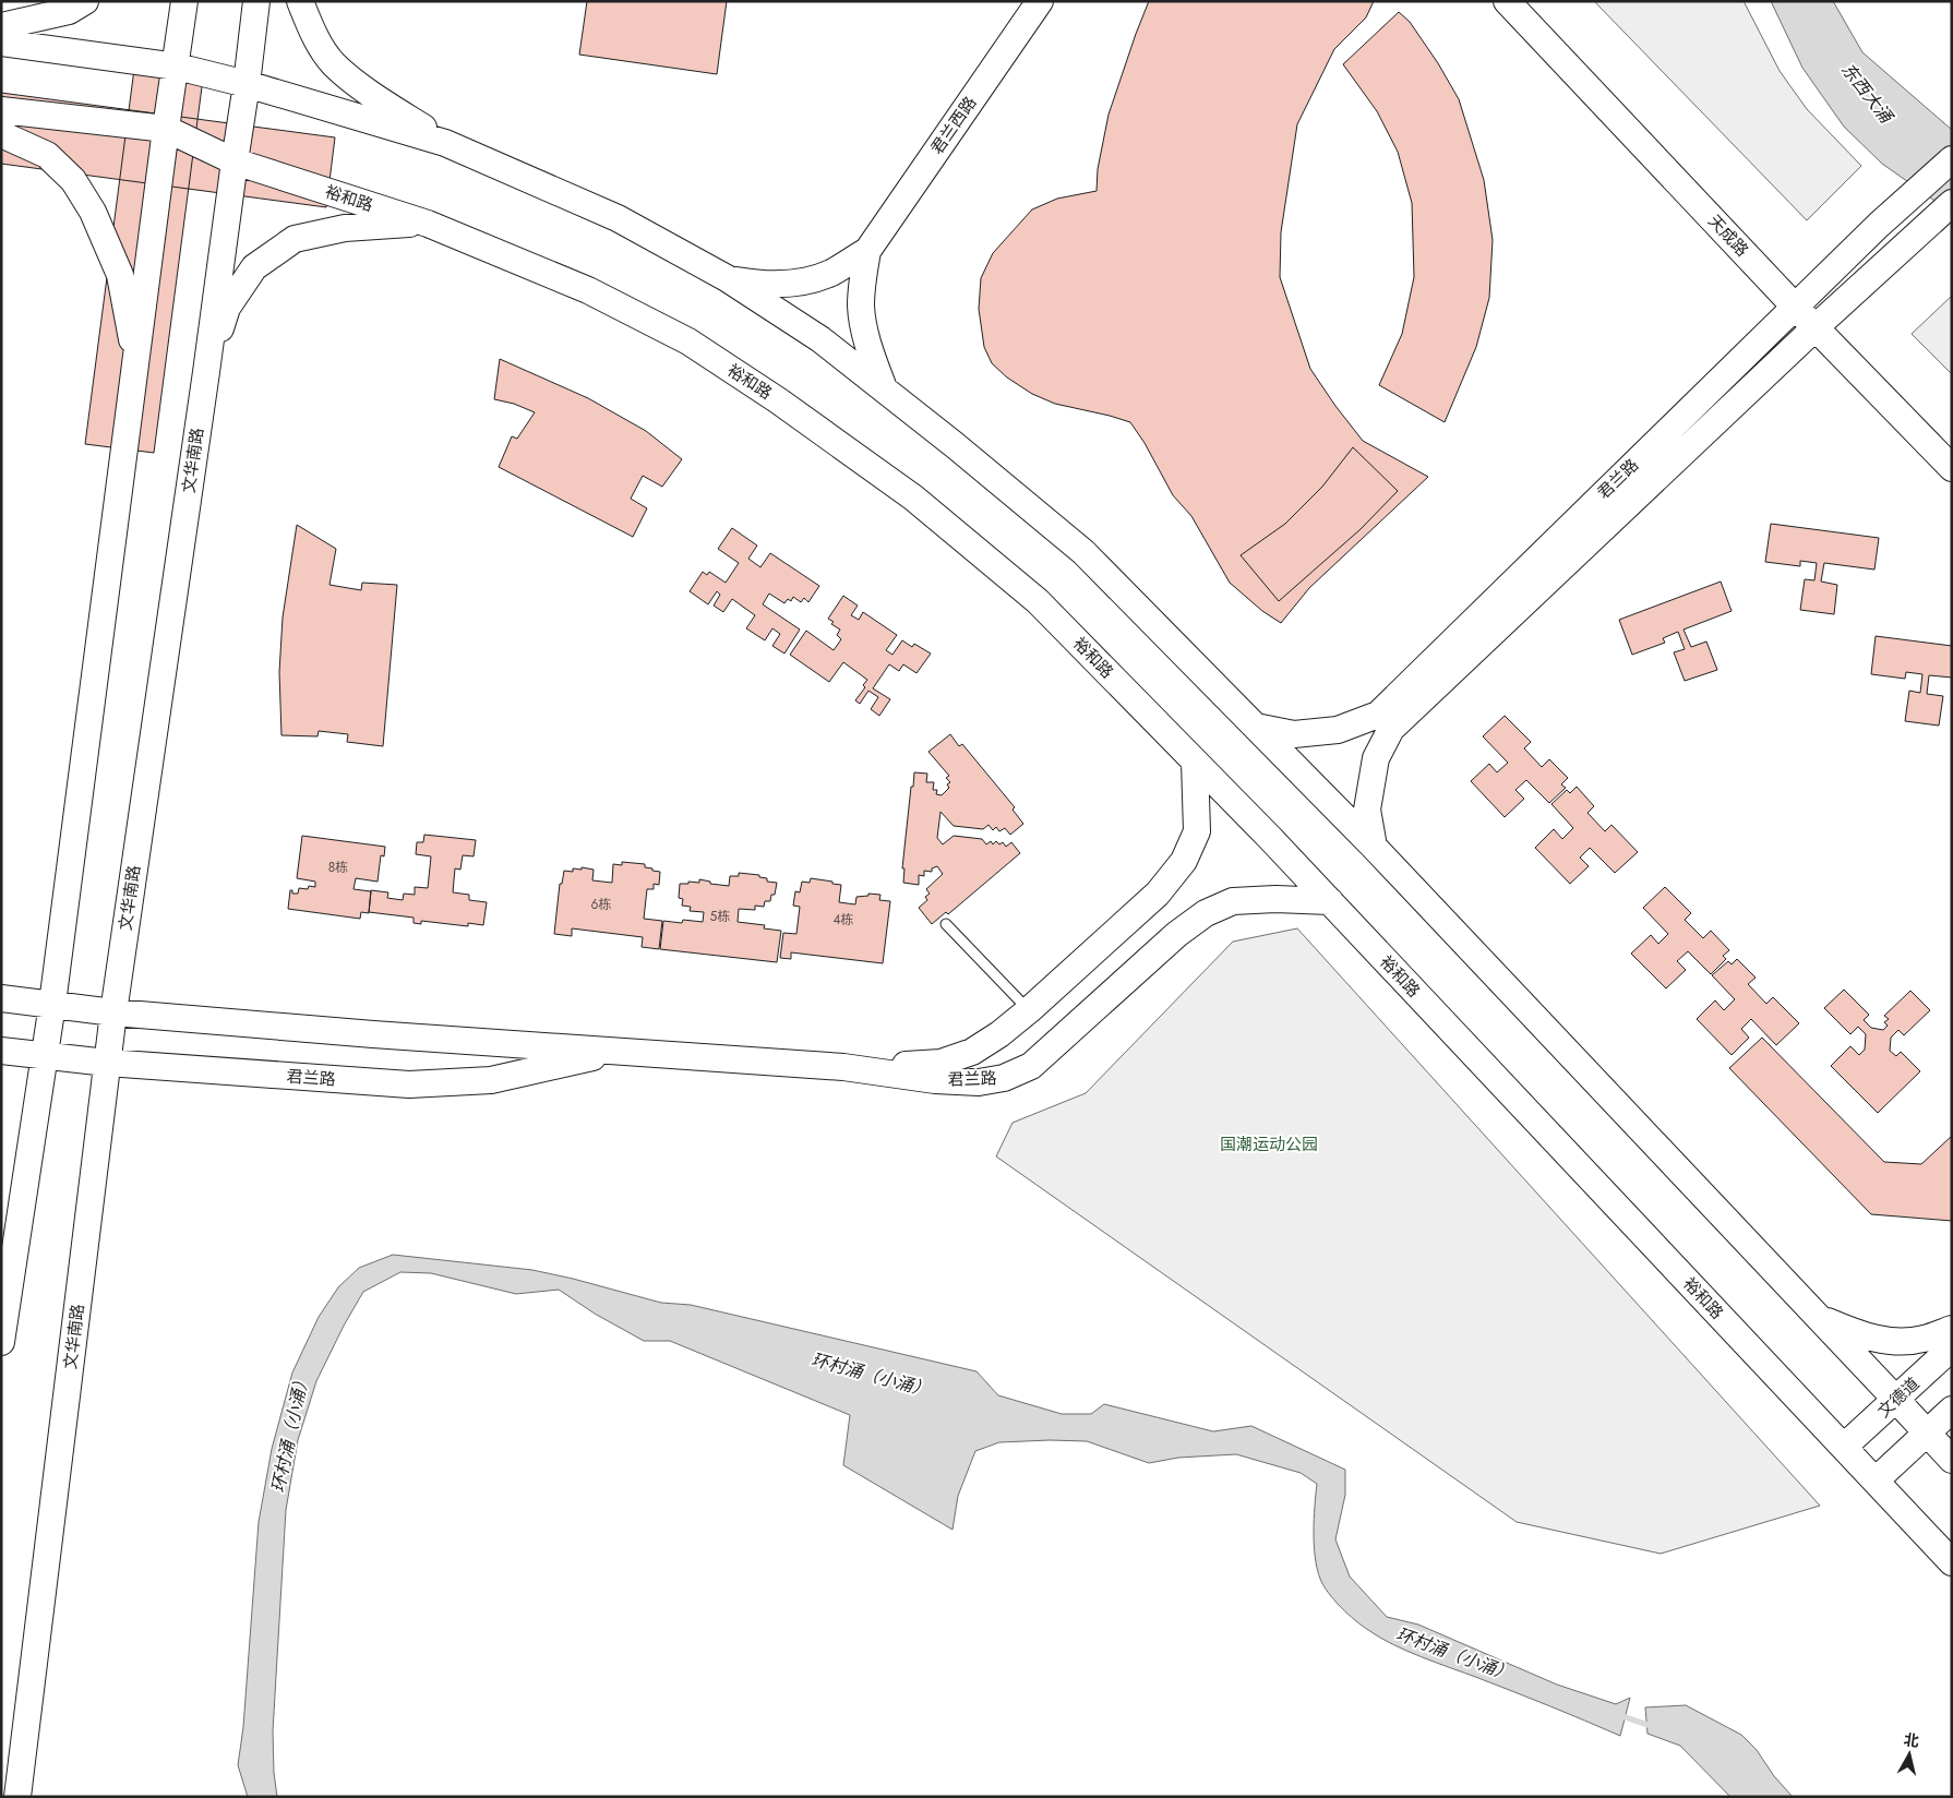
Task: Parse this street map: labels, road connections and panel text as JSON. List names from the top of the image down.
{
  "streets": {
    "main road": [
      "君兰西路",
      "裕和路",
      "天成路",
      "文华南路",
      "君兰路",
      "文德道"
    ]
  },
  "crossings": [
    ["裕和路", "文华南路"],
    ["裕和路", "君兰路"],
    ["裕和路", "文德道"],
    ["天成路", "君兰路"],
    ["文华南路", "君兰路"]
  ],
  "water": ["东西大涌", "环村涌（小涌）"],
  "parks": ["国潮运动公园"],
  "house_numbers": [
    "8栋",
    "6栋",
    "5栋",
    "4栋"
  ],
  "north": "top"
}
